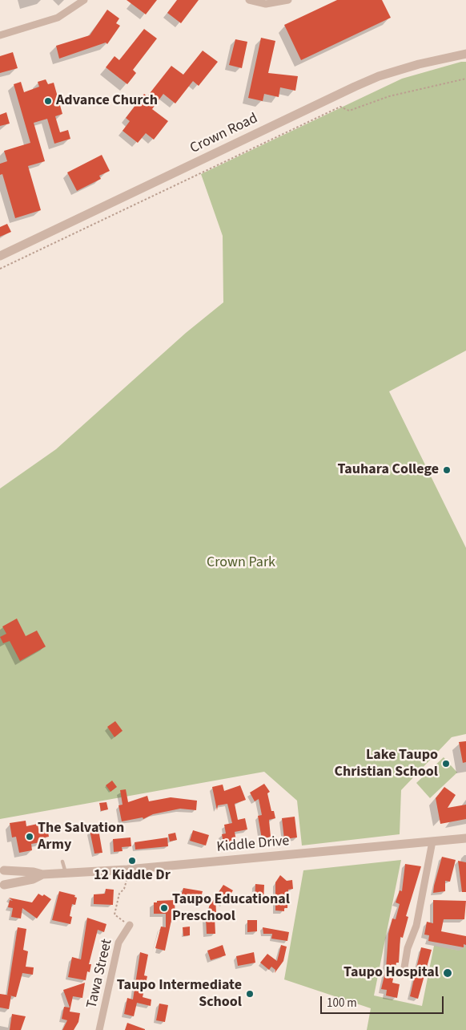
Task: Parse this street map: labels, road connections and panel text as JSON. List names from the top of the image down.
{
  "streets": {
    "street": ["Crown Road", "Kiddle Drive", "Tawa Street"]
  },
  "parks": ["Crown Park"],
  "places": [
    "Advance Church",
    "Tauhara College",
    "Lake Taupo Christian School",
    "The Salvation Army",
    "12 Kiddle Dr",
    "Taupo Educational Preschool",
    "Taupo Hospital",
    "Taupo Intermediate School"
  ],
  "scale_bar": "100 m"
}
